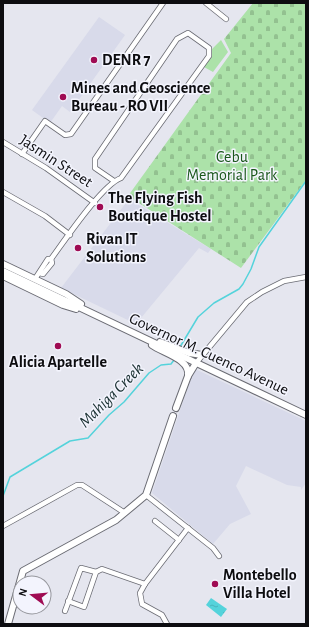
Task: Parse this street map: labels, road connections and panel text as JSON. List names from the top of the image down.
{
  "streets": {
    "main road": ["Governor M. Cuenco Avenue"],
    "street": ["Jasmin Street"]
  },
  "water": ["Mahiga Creek"],
  "parks": ["Cebu Memorial Park"],
  "places": [
    "DENR 7",
    "Mines and Geoscience Bureau - RO VII",
    "The Flying Fish Boutique Hostel",
    "Rivan IT Solutions",
    "Alicia Apartelle",
    "Montebello Villa Hotel"
  ],
  "north": "left"
}
